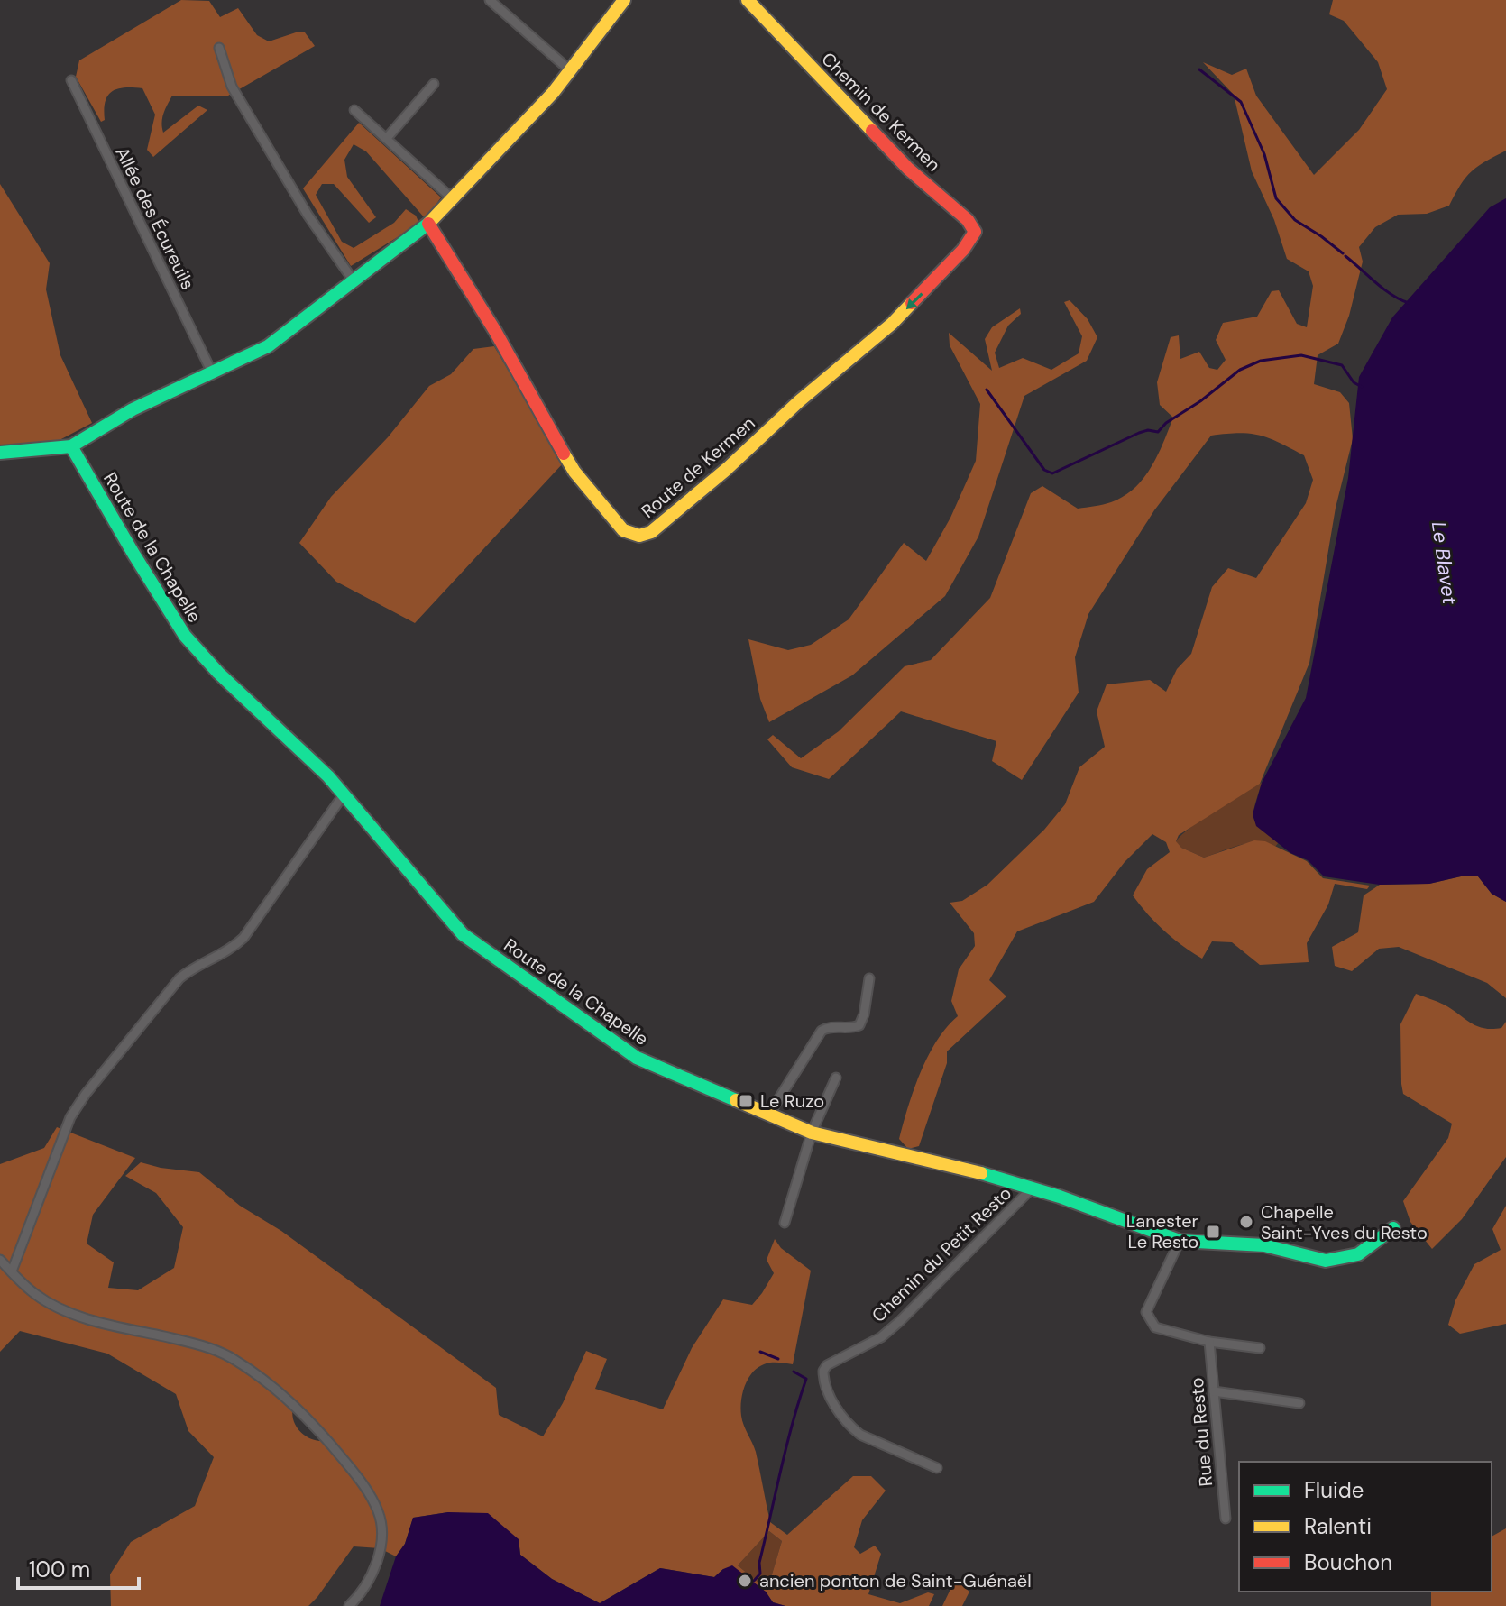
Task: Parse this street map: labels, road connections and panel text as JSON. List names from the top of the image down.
{
  "streets": {
    "street": [
      "Chemin de Kermen",
      "Allée des Écureuils",
      "Route de Kermen",
      "Route de la Chapelle",
      "Chemin du Petit Resto",
      "Rue du Resto"
    ]
  },
  "crossings": [
    ["Chemin de Kermen", "Route de Kermen"],
    ["Route de la Chapelle", "Chemin du Petit Resto"]
  ],
  "water": ["Le Blavet"],
  "places": {
    "transit": ["Le Ruzo", "Lanester Le Resto"],
    "other": ["Chapelle Saint-Yves du Resto", "ancien ponton de Saint-Guénaël"]
  },
  "legend": ["Fluide", "Ralenti", "Bouchon"],
  "scale_bar": "100 m"
}
